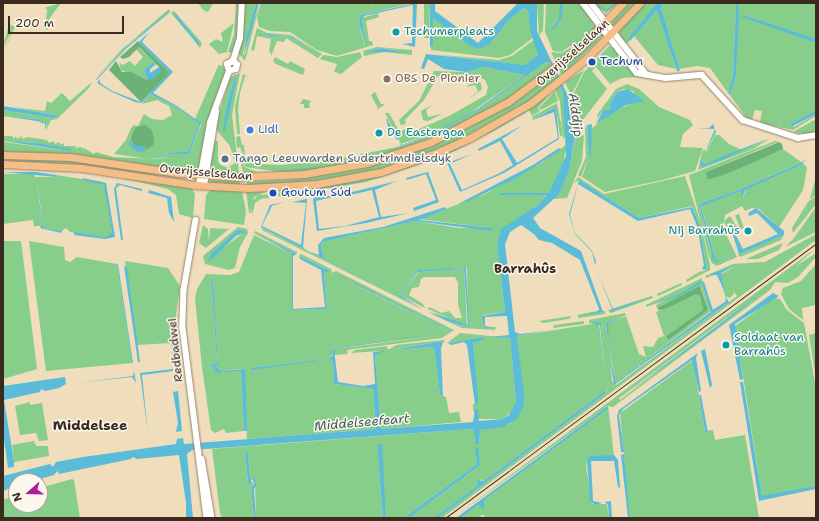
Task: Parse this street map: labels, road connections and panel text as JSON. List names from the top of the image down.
{
  "streets": {
    "main road": ["Overijsselselaan"],
    "street": ["Redbadwei"]
  },
  "districts": ["Barrahûs", "Middelsee"],
  "water": ["Alddjip", "Middelseefeart"],
  "places": [
    "Techumerpleats",
    "Techum",
    "OBS De Pionier",
    "Lidl",
    "De Eastergoa",
    "Tango Leeuwarden Sudertrimdielsdyk",
    "Goutum Súd",
    "Nij Barrahûs",
    "Soldaat van Barrahûs"
  ],
  "scale_bar": "200 m",
  "north": "left"
}
